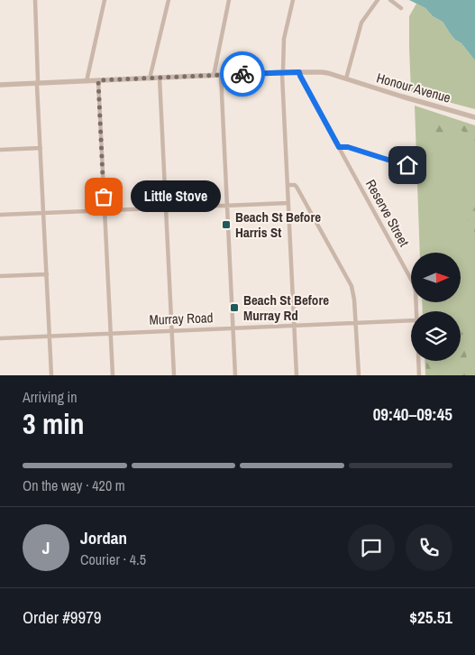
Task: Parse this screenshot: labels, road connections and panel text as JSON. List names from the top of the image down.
{
  "streets": {
    "street": ["Honour Avenue", "Reserve Street", "Murray Road"]
  },
  "crossings": [
    ["Honour Avenue", "Reserve Street"]
  ],
  "places": {
    "other": ["Little Stove"],
    "transit": ["Beach St Before Harris St", "Beach St Before Murray Rd"]
  },
  "north": "right",
  "page": {
    "bubble": "Little Stove",
    "heading": ["3 min", "Arriving in", "09:40–09:45"],
    "panel": [
      "Jordan",
      "Courier · 4.5",
      "Order #9979",
      "$25.51"
    ],
    "bar": "On the way · 420 m",
    "round": "J"
  }
}
